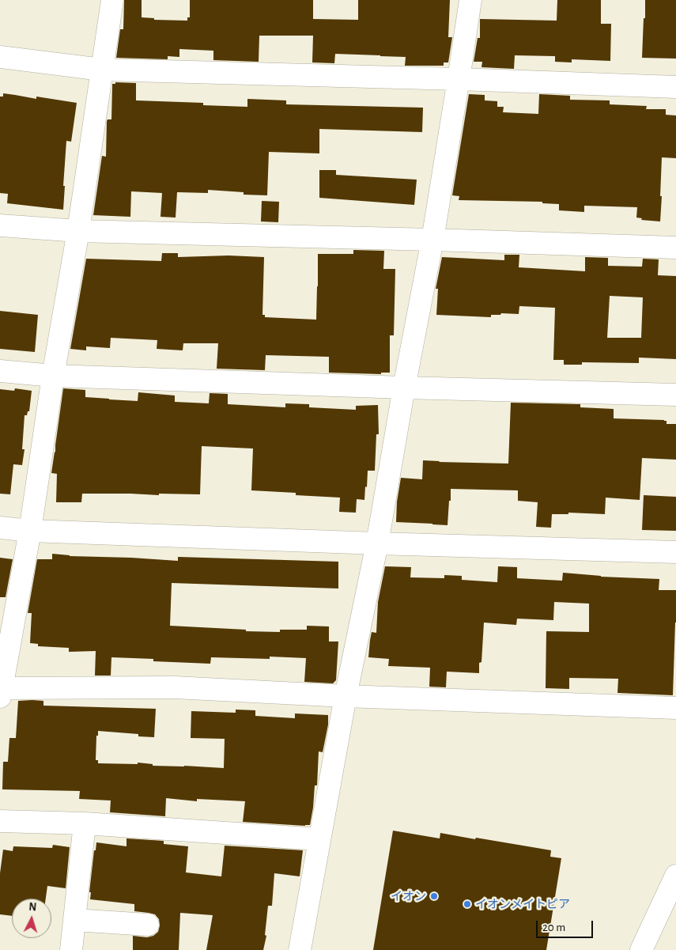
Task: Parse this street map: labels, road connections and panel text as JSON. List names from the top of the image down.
{
  "places": ["イオン", "イオンメイトピア"],
  "scale_bar": "20 m",
  "north": "top"
}
